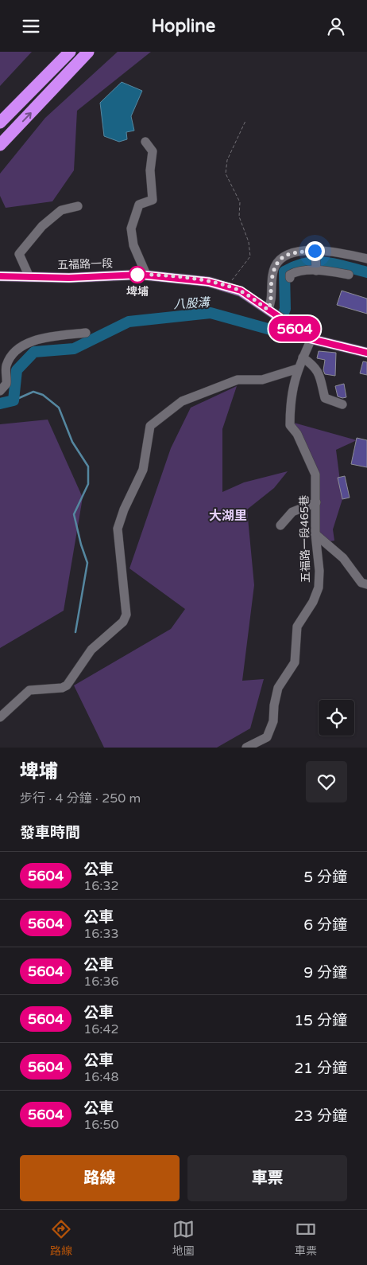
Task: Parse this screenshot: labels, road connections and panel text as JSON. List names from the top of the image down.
{
  "streets": {
    "main road": ["五福路一段"],
    "lane": ["五福路一段465巷"]
  },
  "crossings": [
    ["五福路一段", "五福路一段465巷"]
  ],
  "districts": ["大湖里"],
  "water": ["八股溝"],
  "places": ["埤埔"],
  "lines": ["bus line 5604"],
  "page": {
    "header": "Hopline",
    "on_map": "5604",
    "heading": [
      ["埤埔", "步行 · 4 分鐘 · 250 m"],
      "發車時間"
    ],
    "list": [
      {
        "mark": "5604",
        "name": "公車",
        "note": "16:32",
        "value": "5 分鐘"
      },
      {
        "mark": "5604",
        "name": "公車",
        "note": "16:33",
        "value": "6 分鐘"
      },
      {
        "mark": "5604",
        "name": "公車",
        "note": "16:36",
        "value": "9 分鐘"
      },
      {
        "mark": "5604",
        "name": "公車",
        "note": "16:42",
        "value": "15 分鐘"
      },
      {
        "mark": "5604",
        "name": "公車",
        "note": "16:48",
        "value": "21 分鐘"
      },
      {
        "mark": "5604",
        "name": "公車",
        "note": "16:50",
        "value": "23 分鐘"
      }
    ],
    "buttons": ["路線", "車票"],
    "tabs": ["路線", "地圖", "車票"]
  }
}
